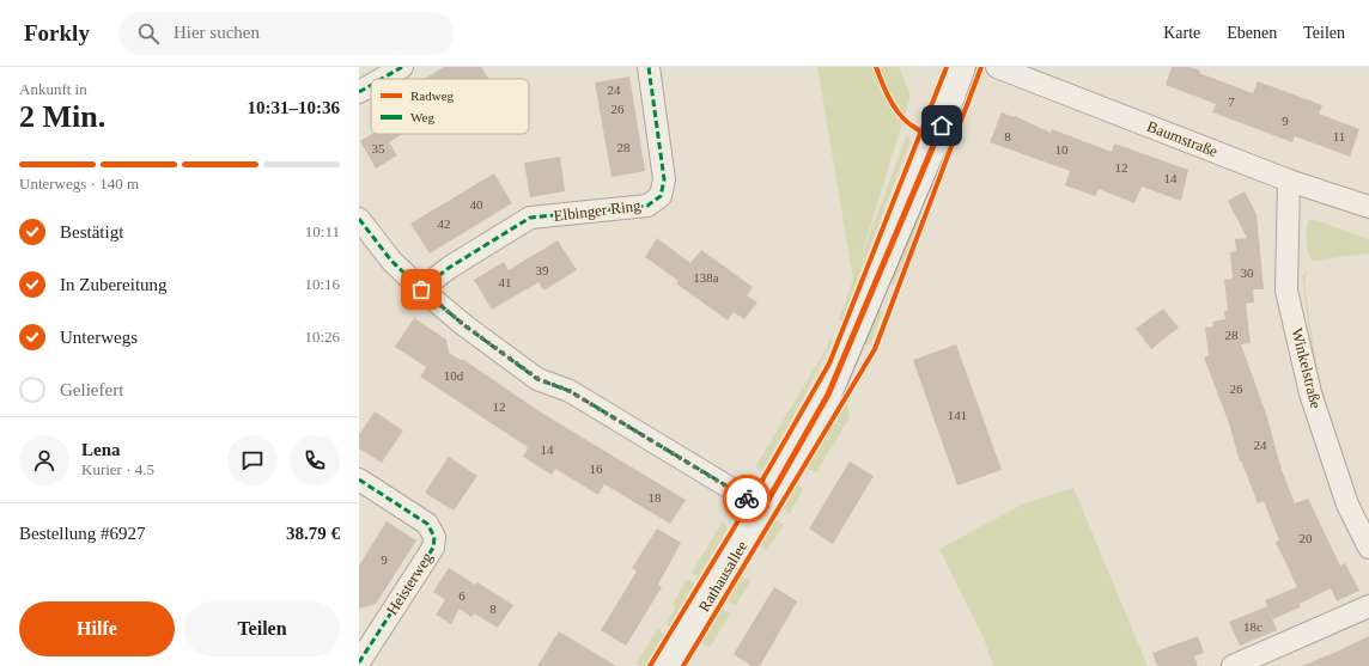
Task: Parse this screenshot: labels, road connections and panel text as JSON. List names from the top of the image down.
{
  "streets": {
    "street": [
      "Baumstraße",
      "Elbinger Ring",
      "Winkelstraße",
      "Rathausallee",
      "Heisterweg"
    ]
  },
  "crossings": [
    ["Baumstraße", "Winkelstraße"]
  ],
  "house_numbers": [
    "24",
    "7",
    "26",
    "9",
    "8",
    "11",
    "28",
    "35",
    "10",
    "12",
    "14",
    "40",
    "42",
    "39",
    "30",
    "138a",
    "41",
    "28",
    "10d",
    "26",
    "12",
    "141",
    "24",
    "14",
    "16",
    "18",
    "20",
    "9",
    "6",
    "8",
    "18c"
  ],
  "legend": ["Radweg", "Weg"],
  "page": {
    "header": "Forkly",
    "search": "Hier suchen",
    "nav": ["Karte", "Ebenen", "Teilen"],
    "heading": ["2 Min.", "Ankunft in", "10:31–10:36"],
    "panel": [
      "Lena",
      "Kurier · 4.5",
      "Bestellung #6927",
      "38.79 €"
    ],
    "bar": "Unterwegs · 140 m",
    "list": [
      ["Bestätigt", "10:11"],
      ["In Zubereitung", "10:16"],
      ["Unterwegs", "10:26"],
      "Geliefert"
    ],
    "buttons": ["Hilfe", "Teilen"]
  }
}
